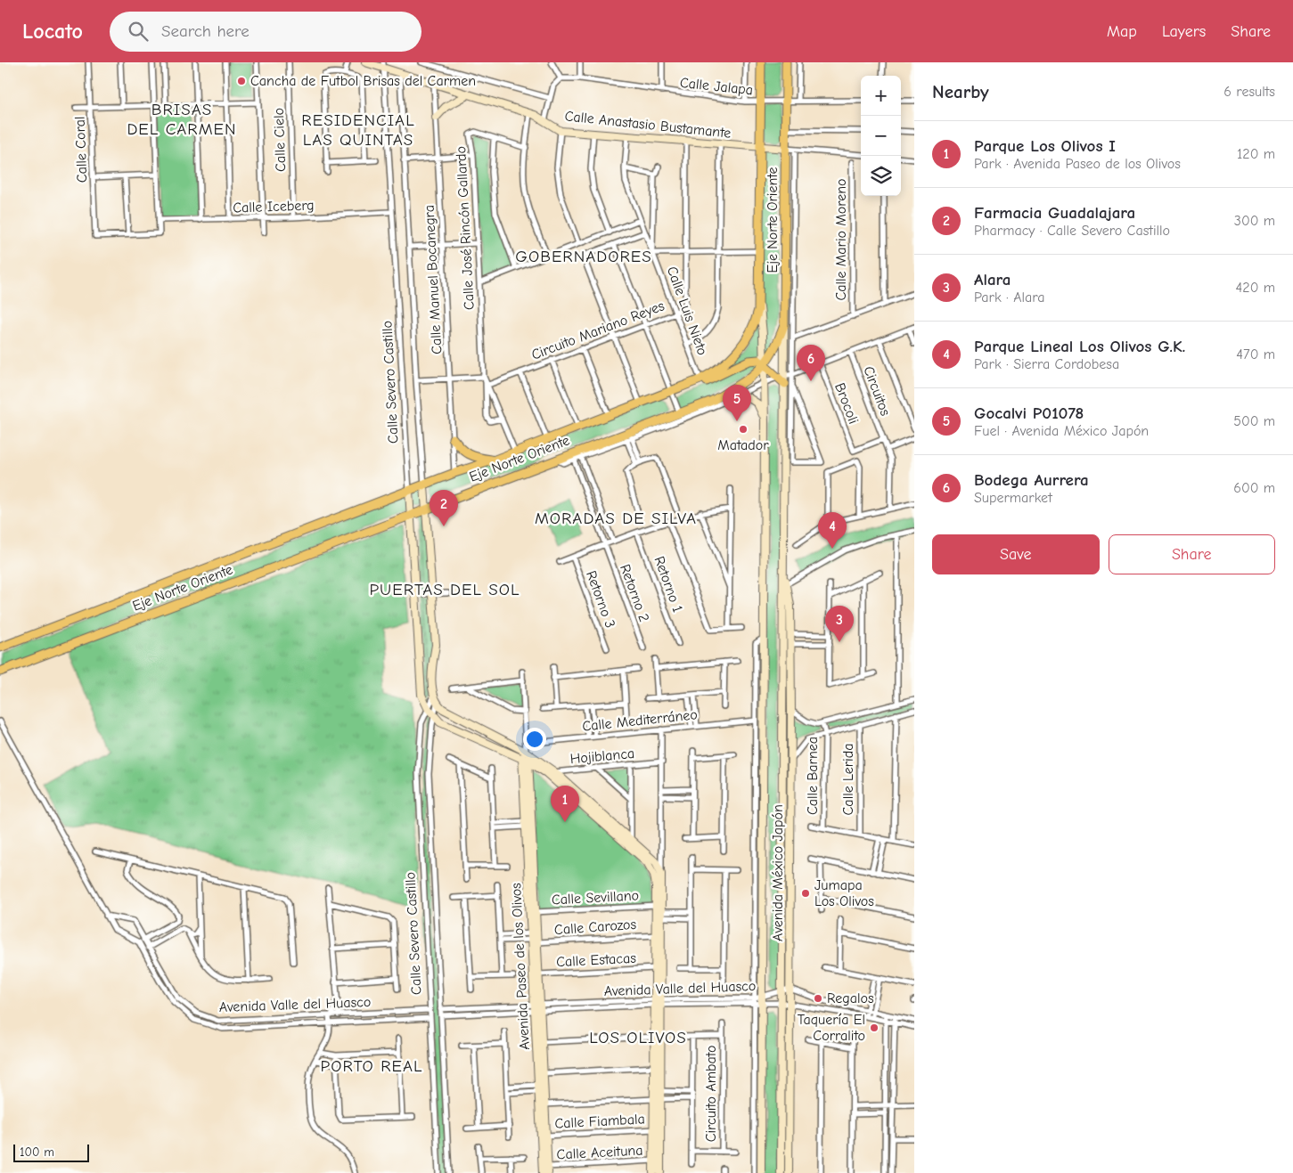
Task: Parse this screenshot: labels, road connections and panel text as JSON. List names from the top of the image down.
{
  "streets": {
    "main road": ["Eje Norte Oriente"],
    "street": [
      "Calle Jalapa",
      "Calle Anastasio Bustamante",
      "Calle Cielo",
      "Calle Coral",
      "Calle Iceberg",
      "Calle José Rincón Gallardo",
      "Calle Mario Moreno",
      "Calle Manuel Bocanegra",
      "Calle Luis Nieto",
      "Circuito Mariano Reyes",
      "Calle Severo Castillo",
      "Circuitos",
      "Brocoli",
      "Retorno 1",
      "Retorno 2",
      "Retorno 3",
      "Calle Mediterráneo",
      "Hojiblanca",
      "Calle Barnea",
      "Calle Lerida",
      "Avenida México Japón",
      "Calle Sevillano",
      "Calle Carozos",
      "Calle Estacas",
      "Avenida Paseo de los Olivos",
      "Avenida Valle del Huasco",
      "Circuito Ambato",
      "Calle Fiambala",
      "Calle Aceituna"
    ]
  },
  "crossings": [
    ["Calle Jalapa", "Eje Norte Oriente"],
    ["Calle Anastasio Bustamante", "Eje Norte Oriente"],
    ["Calle Anastasio Bustamante", "Calle Manuel Bocanegra"],
    ["Calle Anastasio Bustamante", "Calle Luis Nieto"],
    ["Calle Anastasio Bustamante", "Circuito Mariano Reyes"],
    ["Calle Anastasio Bustamante", "Calle Severo Castillo"],
    ["Calle Cielo", "Calle Iceberg"],
    ["Eje Norte Oriente", "Calle José Rincón Gallardo"],
    ["Eje Norte Oriente", "Calle Manuel Bocanegra"],
    ["Eje Norte Oriente", "Calle Luis Nieto"],
    ["Eje Norte Oriente", "Calle Severo Castillo"],
    ["Eje Norte Oriente", "Avenida México Japón"],
    ["Calle José Rincón Gallardo", "Circuito Mariano Reyes"],
    ["Calle Manuel Bocanegra", "Circuito Mariano Reyes"],
    ["Calle Luis Nieto", "Circuito Mariano Reyes"],
    ["Circuito Mariano Reyes", "Calle Severo Castillo"],
    ["Calle Severo Castillo", "Avenida Valle del Huasco"],
    ["Circuitos", "Brocoli"],
    ["Calle Mediterráneo", "Avenida México Japón"],
    ["Avenida México Japón", "Avenida Valle del Huasco"],
    ["Calle Sevillano", "Avenida Paseo de los Olivos"],
    ["Calle Carozos", "Avenida Paseo de los Olivos"],
    ["Calle Estacas", "Avenida Paseo de los Olivos"],
    ["Avenida Paseo de los Olivos", "Avenida Valle del Huasco"],
    ["Avenida Paseo de los Olivos", "Calle Fiambala"],
    ["Avenida Paseo de los Olivos", "Calle Aceituna"]
  ],
  "districts": [
    "BRISAS DEL CARMEN",
    "RESIDENCIAL LAS QUINTAS",
    "GOBERNADORES",
    "MORADAS DE SILVA",
    "PUERTAS DEL SOL",
    "LOS OLIVOS",
    "PORTO REAL"
  ],
  "places": [
    "Cancha de Futbol Brisas del Carmen",
    "Matador",
    "Jumapa Los Olivos",
    "Regalos",
    "Taquería El Corralito"
  ],
  "scale_bar": "100 m",
  "page": {
    "header": "Locato",
    "search": "Search here",
    "nav": ["Map", "Layers", "Share"],
    "heading": ["Nearby", "6 results"],
    "map_buttons": ["+", "−"],
    "list": [
      {
        "mark": "1",
        "name": "Parque Los Olivos I",
        "note": "Park · Avenida Paseo de los Olivos",
        "value": "120 m"
      },
      {
        "mark": "2",
        "name": "Farmacia Guadalajara",
        "note": "Pharmacy · Calle Severo Castillo",
        "value": "300 m"
      },
      {
        "mark": "3",
        "name": "Alara",
        "note": "Park · Alara",
        "value": "420 m"
      },
      {
        "mark": "4",
        "name": "Parque Lineal Los Olivos G.K.",
        "note": "Park · Sierra Cordobesa",
        "value": "470 m"
      },
      {
        "mark": "5",
        "name": "Gocalvi P01078",
        "note": "Fuel · Avenida México Japón",
        "value": "500 m"
      },
      {
        "mark": "6",
        "name": "Bodega Aurrera",
        "note": "Supermarket",
        "value": "600 m"
      }
    ],
    "pins": [
      "6",
      "5",
      "2",
      "4",
      "3",
      "1"
    ],
    "buttons": ["Save", "Share"],
    "scale": "100 m"
  }
}
